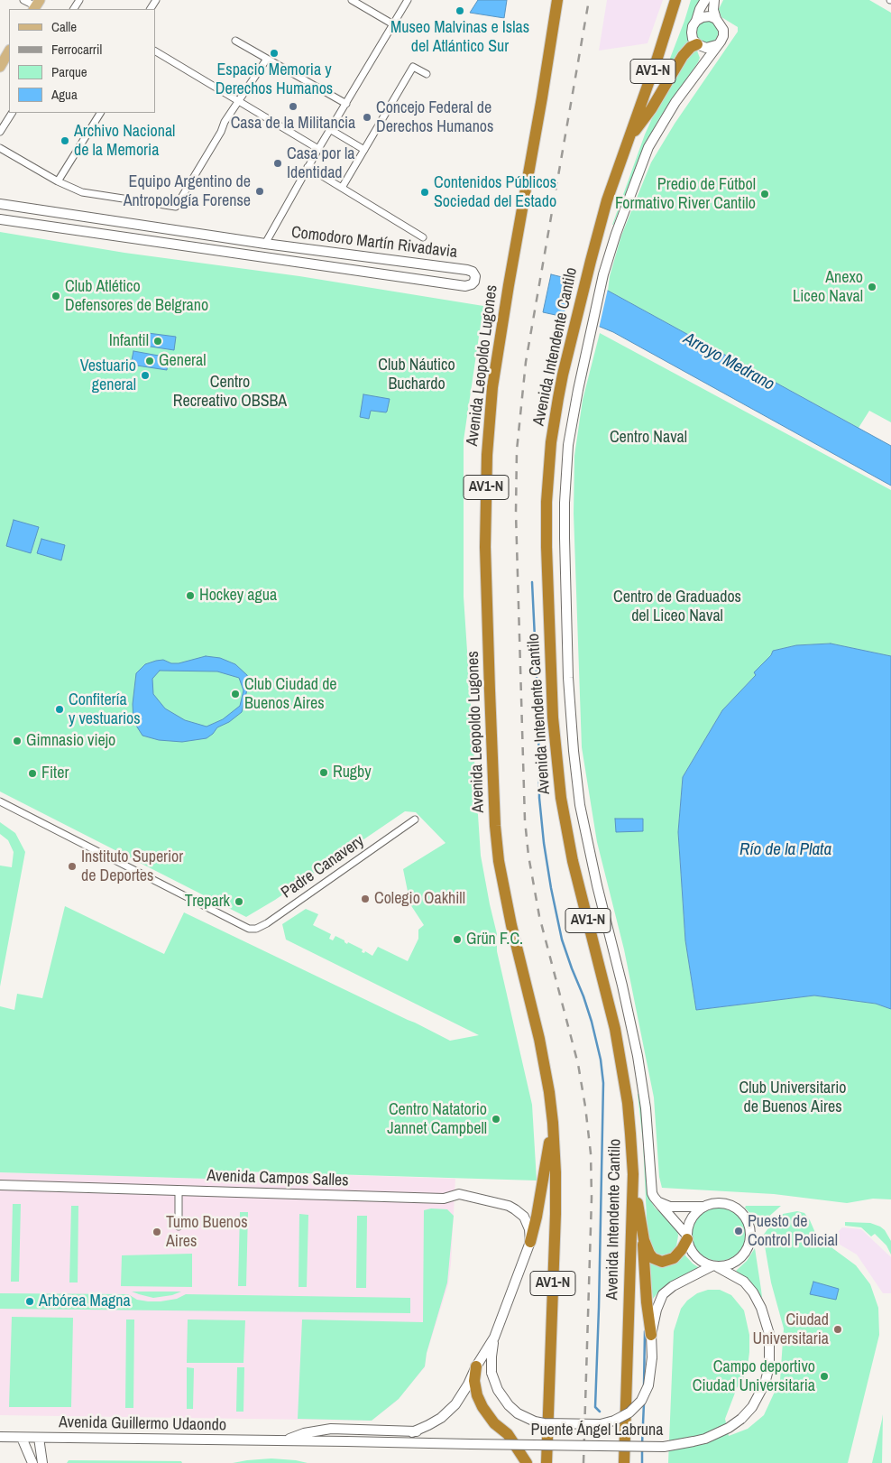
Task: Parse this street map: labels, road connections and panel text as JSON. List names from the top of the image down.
{
  "streets": {
    "highway": ["AV1-N", "Avenida Intendente Cantilo", "Avenida Leopoldo Lugones"],
    "main road": [
      "Comodoro Martín Rivadavia",
      "Avenida Campos Salles",
      "Avenida Guillermo Udaondo",
      "Puente Ángel Labruna"
    ],
    "street": ["Padre Canavery"]
  },
  "crossings": [
    ["Avenida Intendente Cantilo", "Puente Ángel Labruna"],
    ["Avenida Guillermo Udaondo", "Puente Ángel Labruna"]
  ],
  "water": ["Arroyo Medrano", "Río de la Plata"],
  "parks": [
    "Club Náutico Buchardo",
    "Centro Recreativo OBSBA",
    "Centro Naval",
    "Centro de Graduados del Liceo Naval",
    "Club Universitario de Buenos Aires"
  ],
  "places": [
    "Museo Malvinas e Islas del Atlántico Sur",
    "Espacio Memoria y Derechos Humanos",
    "Casa de la Militancia",
    "Concejo Federal de Derechos Humanos",
    "Archivo Nacional de la Memoria",
    "Casa por la Identidad",
    "Equipo Argentino de Antropología Forense",
    "Contenidos Públicos Sociedad del Estado",
    "Predio de Fútbol Formativo River Cantilo",
    "Anexo Liceo Naval",
    "Club Atlético Defensores de Belgrano",
    "Infantil",
    "General",
    "Vestuario general",
    "Hockey agua",
    "Club Ciudad de Buenos Aires",
    "Confitería y vestuarios",
    "Gimnasio viejo",
    "Rugby",
    "Fiter",
    "Instituto Superior de Deportes",
    "Colegio Oakhill",
    "Trepark",
    "Grün F.C.",
    "Centro Natatorio Jannet Campbell",
    "Puesto de Control Policial",
    "Tumo Buenos Aires",
    "Arbórea Magna",
    "Ciudad Universitaria",
    "Campo deportivo Ciudad Universitaria"
  ],
  "legend": [
    "Calle",
    "Ferrocarril",
    "Parque",
    "Agua"
  ]
}
